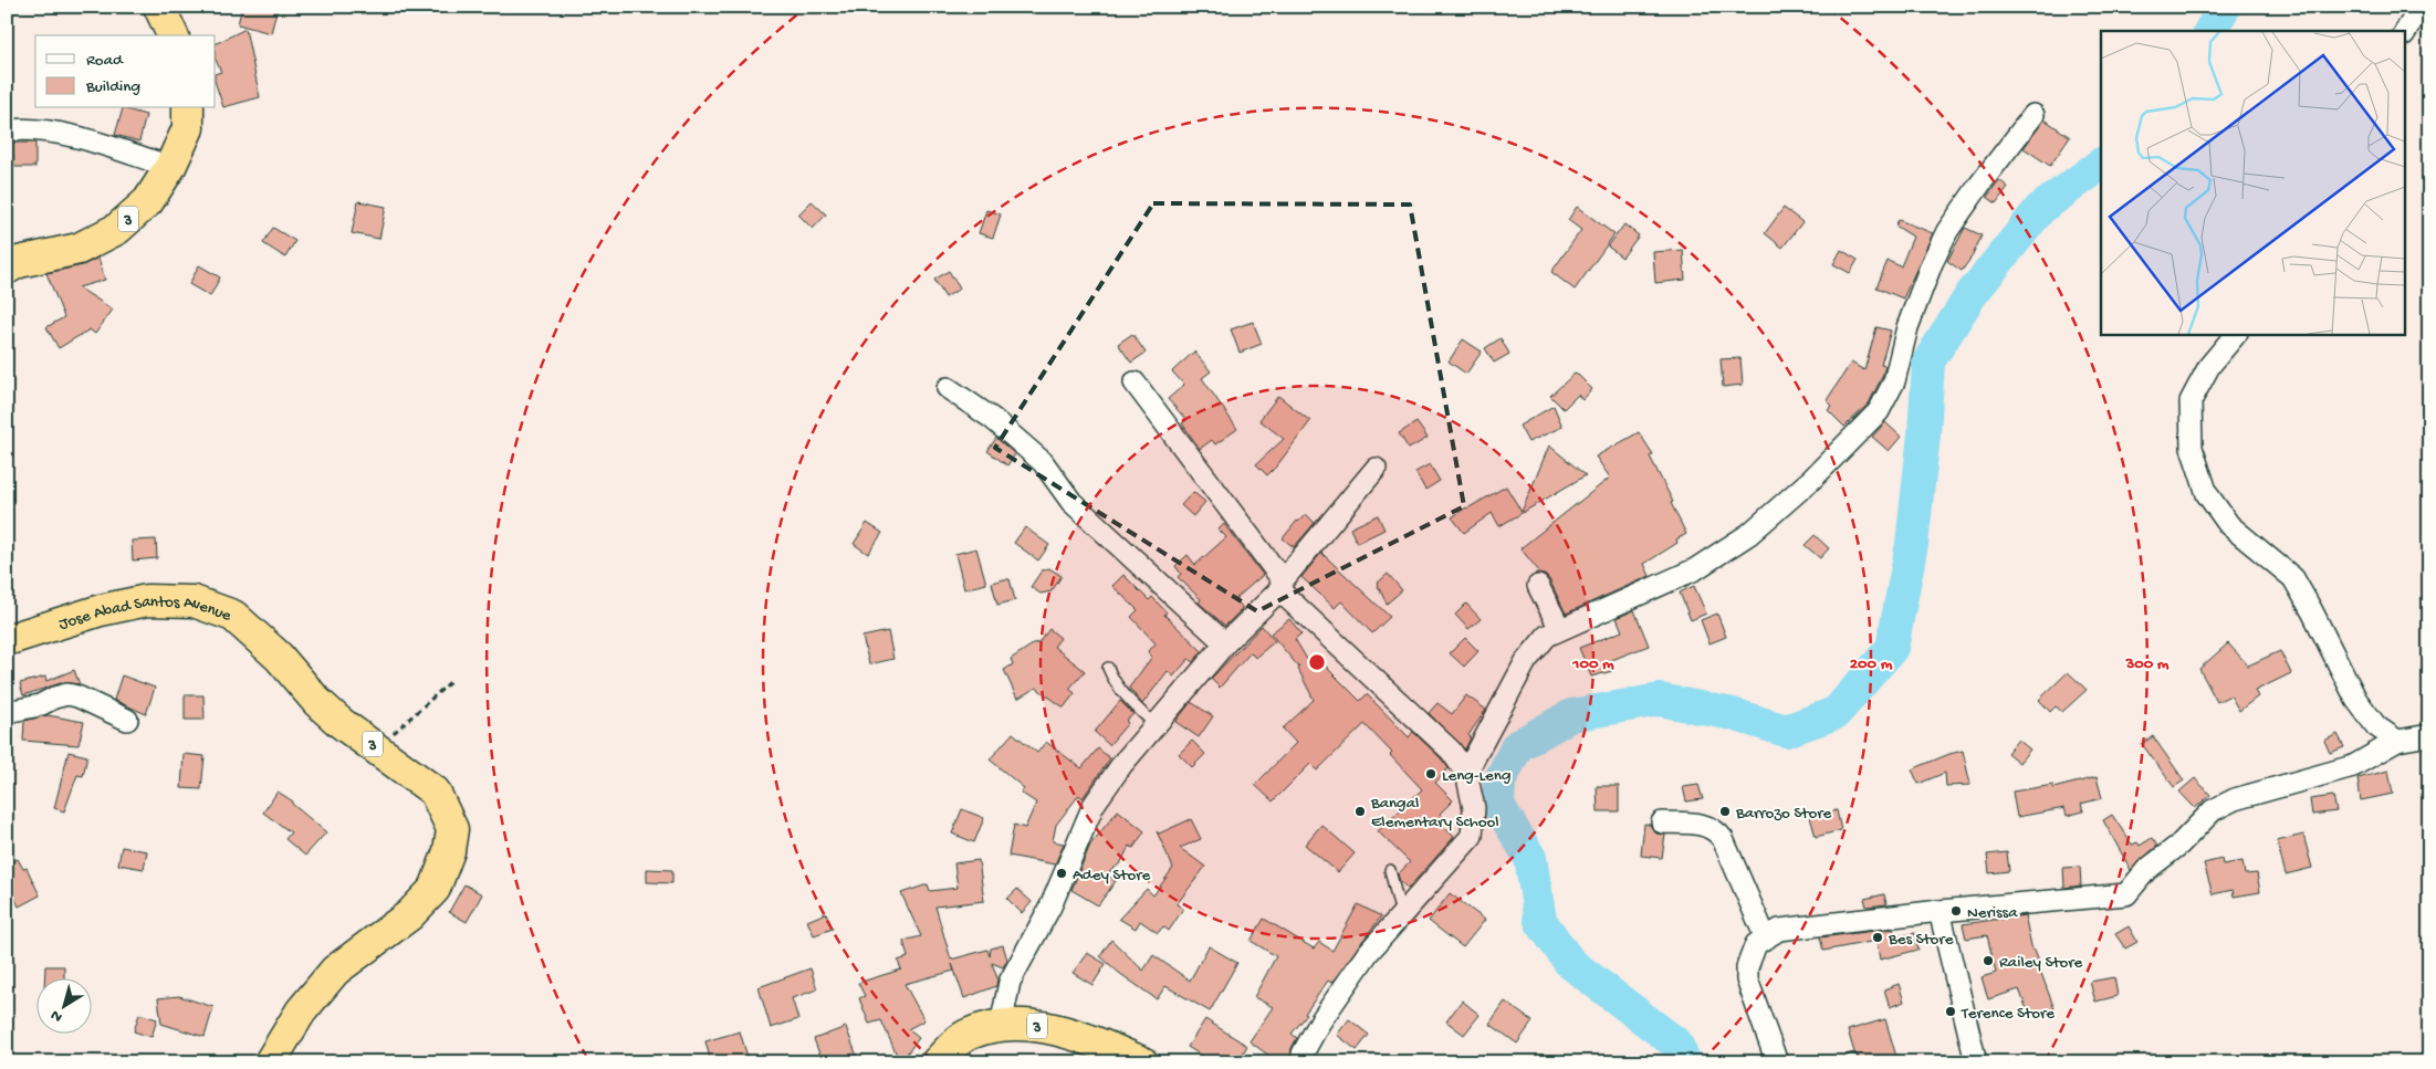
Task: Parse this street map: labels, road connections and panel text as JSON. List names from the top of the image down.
{
  "streets": {
    "highway": ["3", "Jose Abad Santos Avenue"]
  },
  "places": [
    "Leng-Leng",
    "Bangal Elementary School",
    "Barrozo Store",
    "Adey Store",
    "Nerissa",
    "Bes Store",
    "Railey Store",
    "Terence Store"
  ],
  "legend": ["Road", "Building"],
  "north": "bottom left",
  "rings": ["100 m", "200 m", "300 m"]
}
